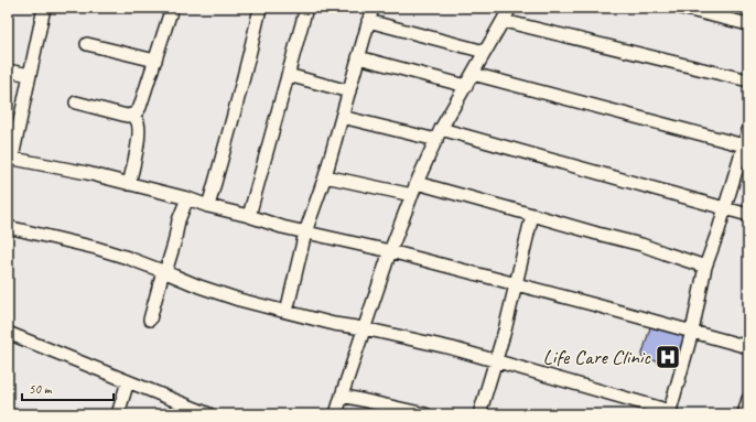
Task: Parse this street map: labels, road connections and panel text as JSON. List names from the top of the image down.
{
  "places": {
    "hospital": ["Life Care Clinic"]
  },
  "scale_bar": "50 m"
}
